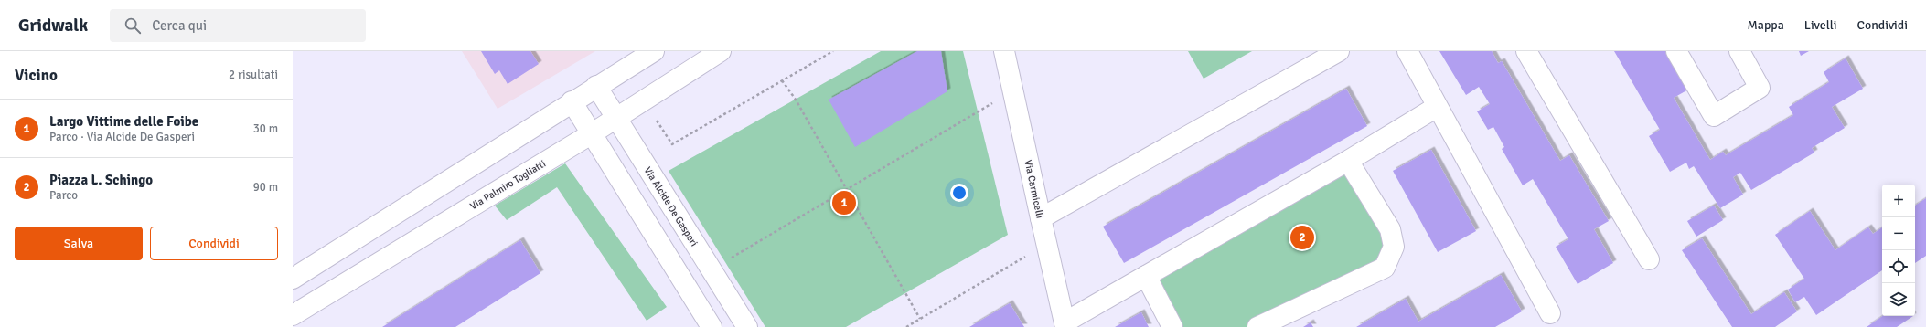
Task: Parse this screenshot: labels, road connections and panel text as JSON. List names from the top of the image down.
{
  "streets": {
    "street": ["Via Palmiro Togliatti", "Via Carmicelli", "Via Alcide De Gasperi"]
  },
  "crossings": [
    ["Via Palmiro Togliatti", "Via Alcide De Gasperi"]
  ],
  "page": {
    "header": "Gridwalk",
    "search": "Cerca qui",
    "nav": ["Mappa", "Livelli", "Condividi"],
    "heading": ["Vicino", "2 risultati"],
    "list": [
      {
        "mark": "1",
        "name": "Largo Vittime delle Foibe",
        "note": "Parco · Via Alcide De Gasperi",
        "value": "30 m"
      },
      {
        "mark": "2",
        "name": "Piazza L. Schingo",
        "note": "Parco",
        "value": "90 m"
      }
    ],
    "map_buttons": ["+", "−"],
    "pins": ["1", "2"],
    "buttons": ["Salva", "Condividi"]
  }
}
